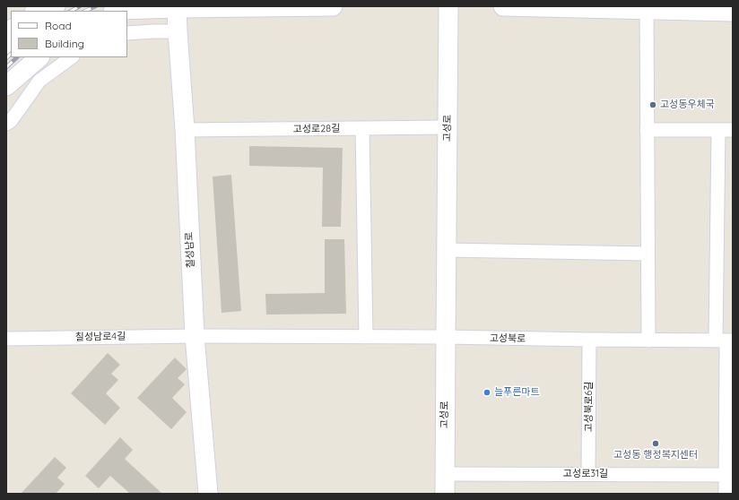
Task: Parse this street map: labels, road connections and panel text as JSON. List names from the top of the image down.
{
  "streets": {
    "street": [
      "고성로",
      "고성로28길",
      "칠성남로",
      "칠성남로4길",
      "고성북로",
      "고성북로6길",
      "고성로31길"
    ]
  },
  "crossings": [
    ["고성로", "고성로28길"],
    ["고성로", "고성북로"],
    ["고성로", "고성로31길"],
    ["고성로28길", "칠성남로"],
    ["칠성남로", "칠성남로4길"],
    ["칠성남로", "고성북로"],
    ["칠성남로4길", "고성북로"],
    ["고성북로", "고성북로6길"],
    ["고성북로6길", "고성로31길"]
  ],
  "places": ["고성동우체국", "늘푸른마트", "고성동 행정복지센터"],
  "legend": ["Road", "Building"]
}
